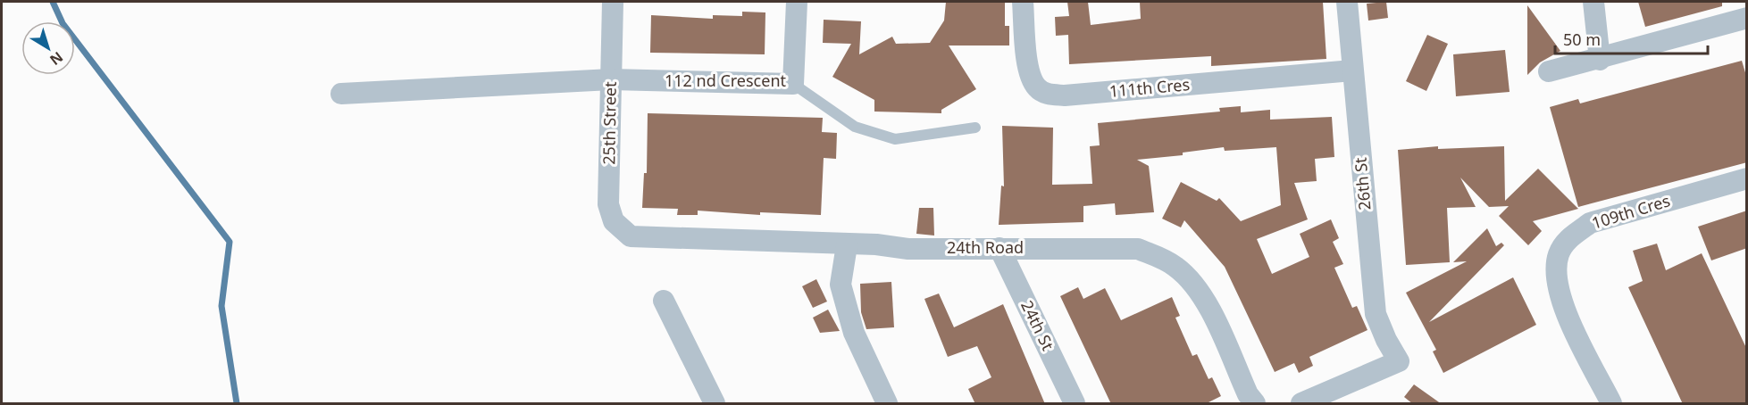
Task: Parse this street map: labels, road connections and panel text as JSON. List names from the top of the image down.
{
  "streets": {
    "street": [
      "112 nd Crescent",
      "111th Cres",
      "25th Street",
      "26th St",
      "109th Cres",
      "24th Road",
      "24th St"
    ]
  },
  "crossings": [
    ["112 nd Crescent", "25th Street"],
    ["111th Cres", "26th St"],
    ["25th Street", "24th Road"],
    ["24th Road", "24th St"]
  ],
  "scale_bar": "50 m",
  "north": "bottom right"
}
